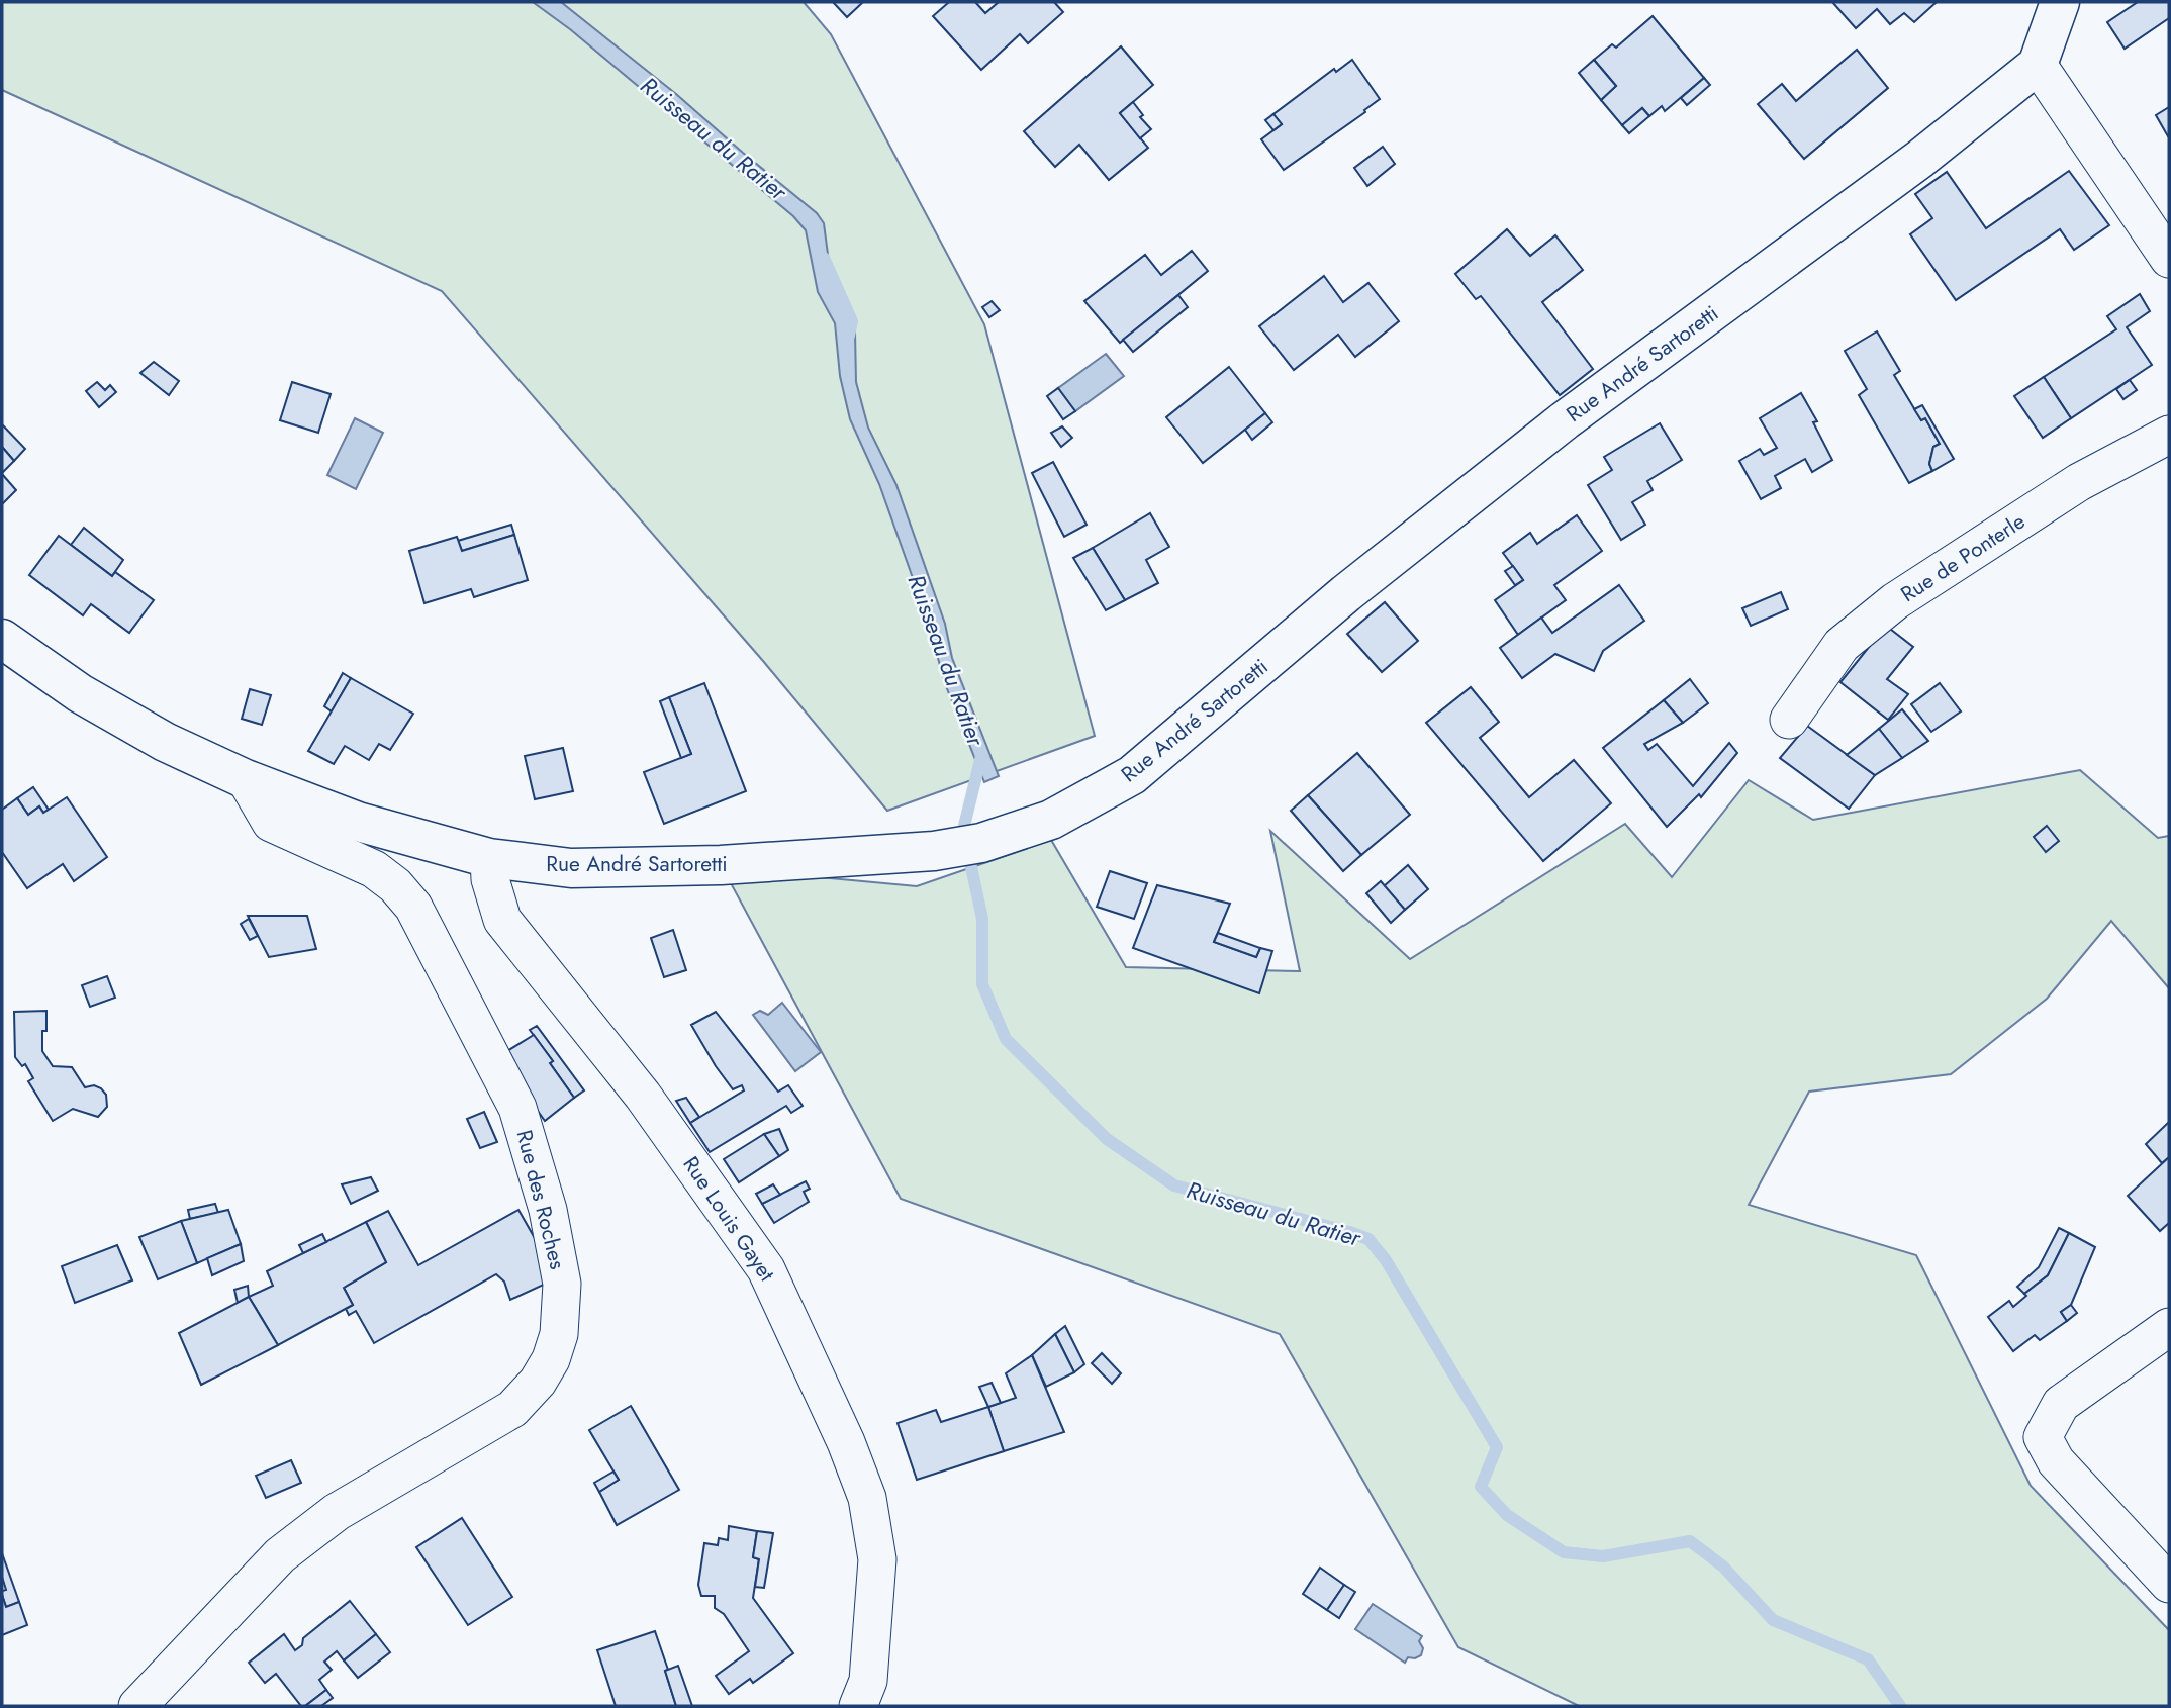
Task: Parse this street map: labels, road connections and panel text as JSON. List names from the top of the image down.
{
  "streets": {
    "street": [
      "Rue André Sartoretti",
      "Rue de Ponterle",
      "Rue des Roches",
      "Rue Louis Gayet"
    ]
  },
  "crossings": [
    ["Rue André Sartoretti", "Rue des Roches"],
    ["Rue André Sartoretti", "Rue Louis Gayet"]
  ],
  "water": ["Ruisseau du Ratier"]
}
